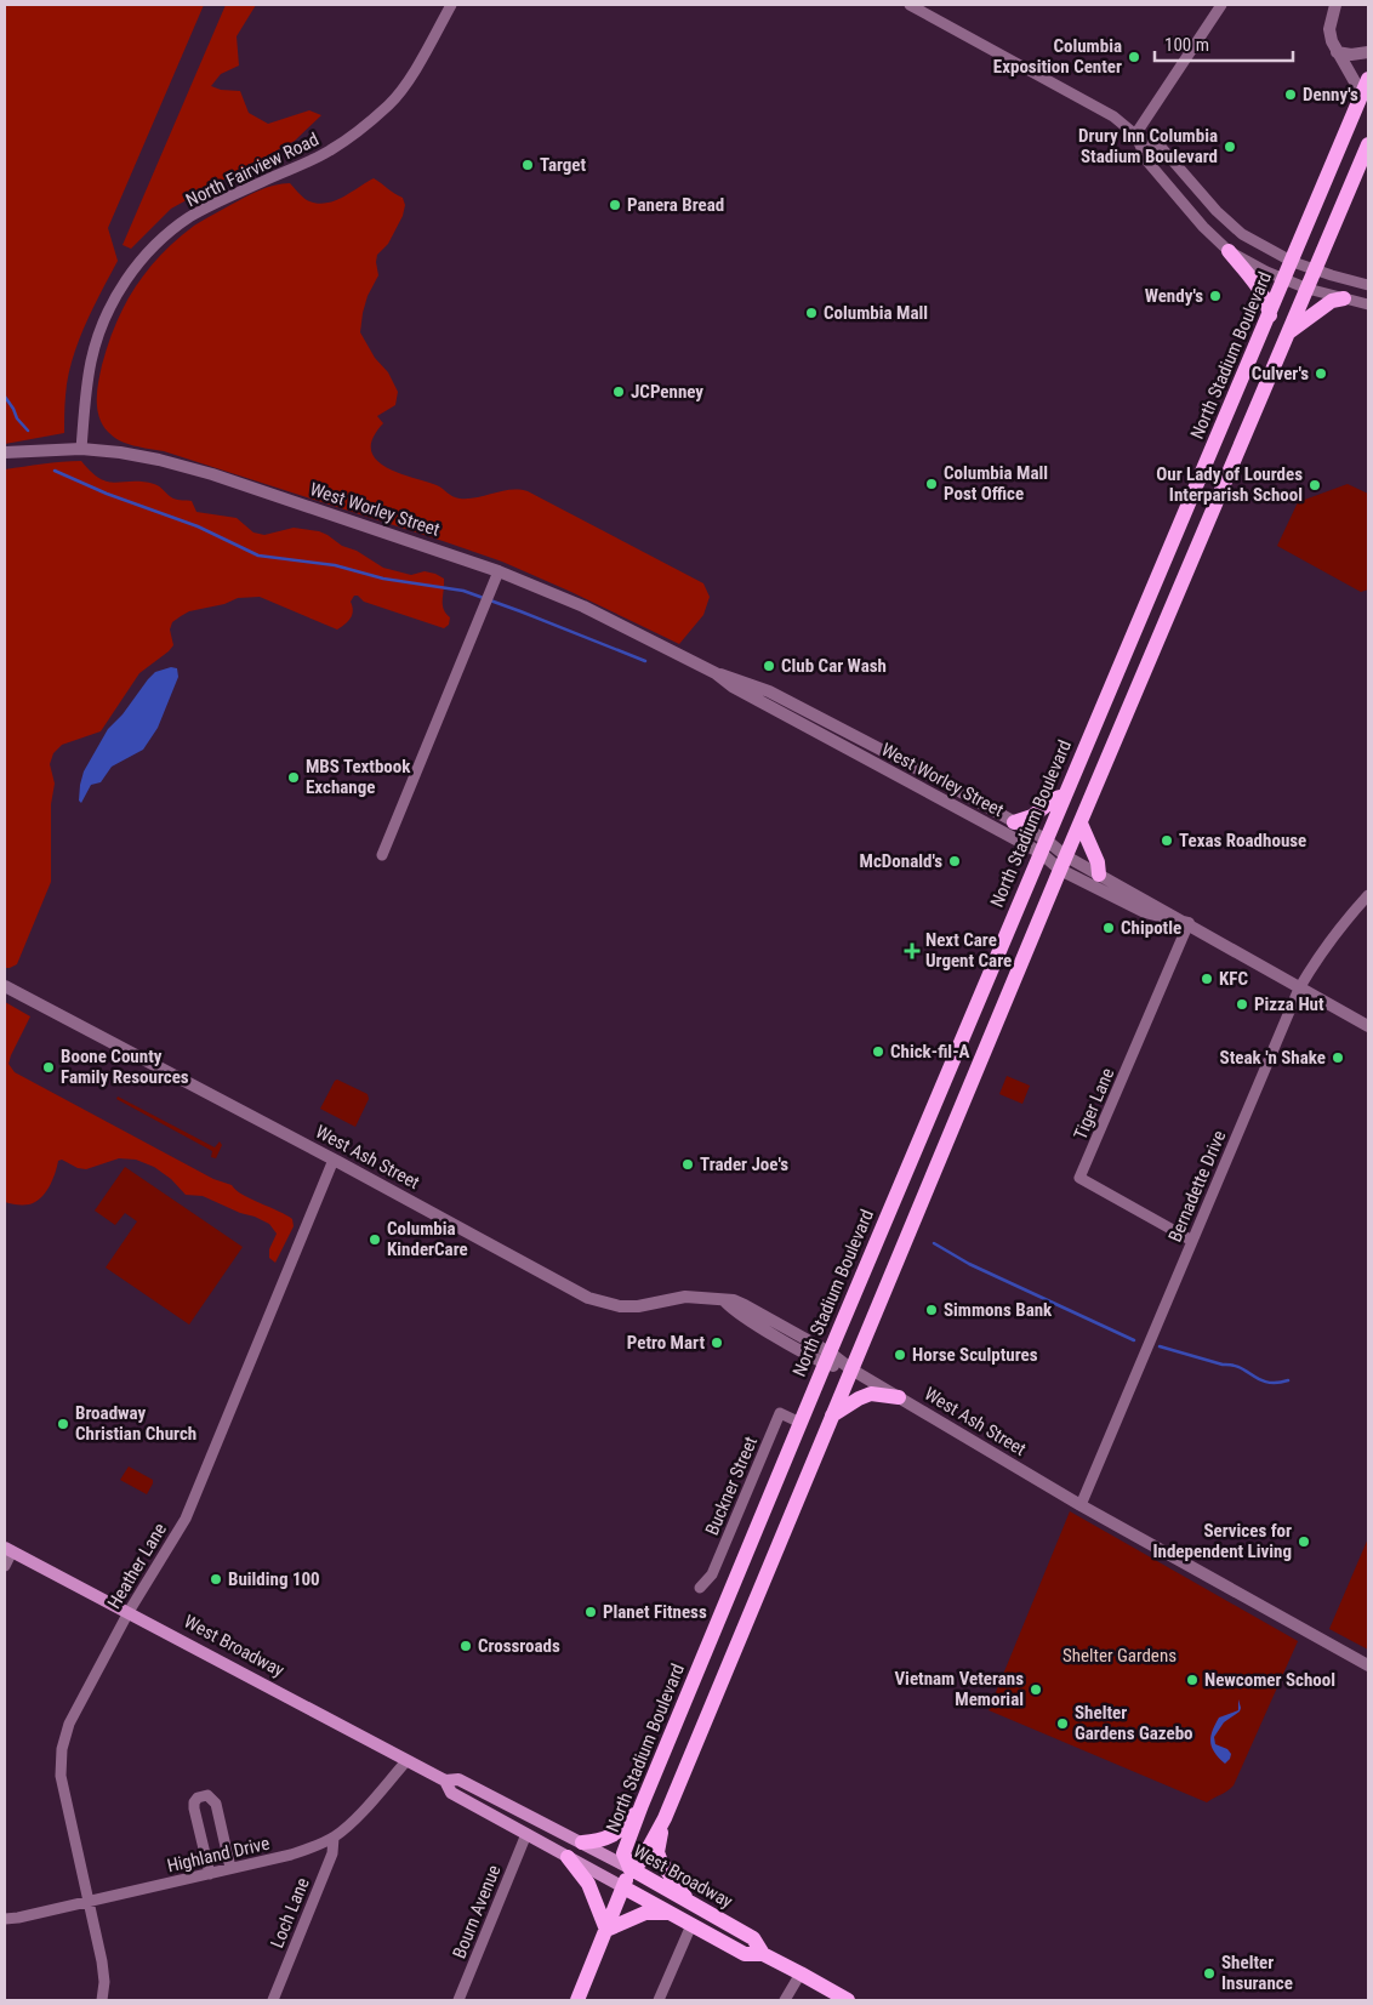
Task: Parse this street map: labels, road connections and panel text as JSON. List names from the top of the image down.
{
  "streets": {
    "main road": ["North Stadium Boulevard", "West Broadway"],
    "street": [
      "North Fairview Road",
      "West Worley Street",
      "Tiger Lane",
      "West Ash Street",
      "Bernadette Drive",
      "Buckner Street",
      "Heather Lane",
      "Highland Drive",
      "Bourn Avenue",
      "Loch Lane"
    ]
  },
  "crossings": [
    ["North Fairview Road", "West Worley Street"],
    ["North Stadium Boulevard", "West Worley Street"],
    ["North Stadium Boulevard", "West Ash Street"],
    ["North Stadium Boulevard", "Buckner Street"],
    ["North Stadium Boulevard", "West Broadway"],
    ["West Worley Street", "Tiger Lane"],
    ["West Worley Street", "Bernadette Drive"],
    ["Tiger Lane", "Bernadette Drive"],
    ["West Ash Street", "Bernadette Drive"],
    ["West Ash Street", "Heather Lane"],
    ["Heather Lane", "West Broadway"],
    ["Heather Lane", "Highland Drive"],
    ["West Broadway", "Highland Drive"],
    ["West Broadway", "Bourn Avenue"],
    ["Highland Drive", "Loch Lane"]
  ],
  "parks": ["Shelter Gardens"],
  "places": {
    "other": [
      "Columbia Exposition Center",
      "Denny's",
      "Drury Inn Columbia Stadium Boulevard",
      "Target",
      "Panera Bread",
      "Wendy's",
      "Columbia Mall",
      "Culver's",
      "JCPenney",
      "Columbia Mall Post Office",
      "Our Lady of Lourdes Interparish School",
      "Club Car Wash",
      "MBS Textbook Exchange",
      "Texas Roadhouse",
      "McDonald's",
      "Chipotle",
      "KFC",
      "Pizza Hut",
      "Chick-fil-A",
      "Steak 'n Shake",
      "Boone County Family Resources",
      "Trader Joe's",
      "Columbia KinderCare",
      "Simmons Bank",
      "Petro Mart",
      "Horse Sculptures",
      "Broadway Christian Church",
      "Services for Independent Living",
      "Building 100",
      "Planet Fitness",
      "Crossroads",
      "Newcomer School",
      "Vietnam Veterans Memorial",
      "Shelter Gardens Gazebo",
      "Shelter Insurance"
    ],
    "health": ["Next Care Urgent Care"]
  },
  "scale_bar": "100 m"
}
